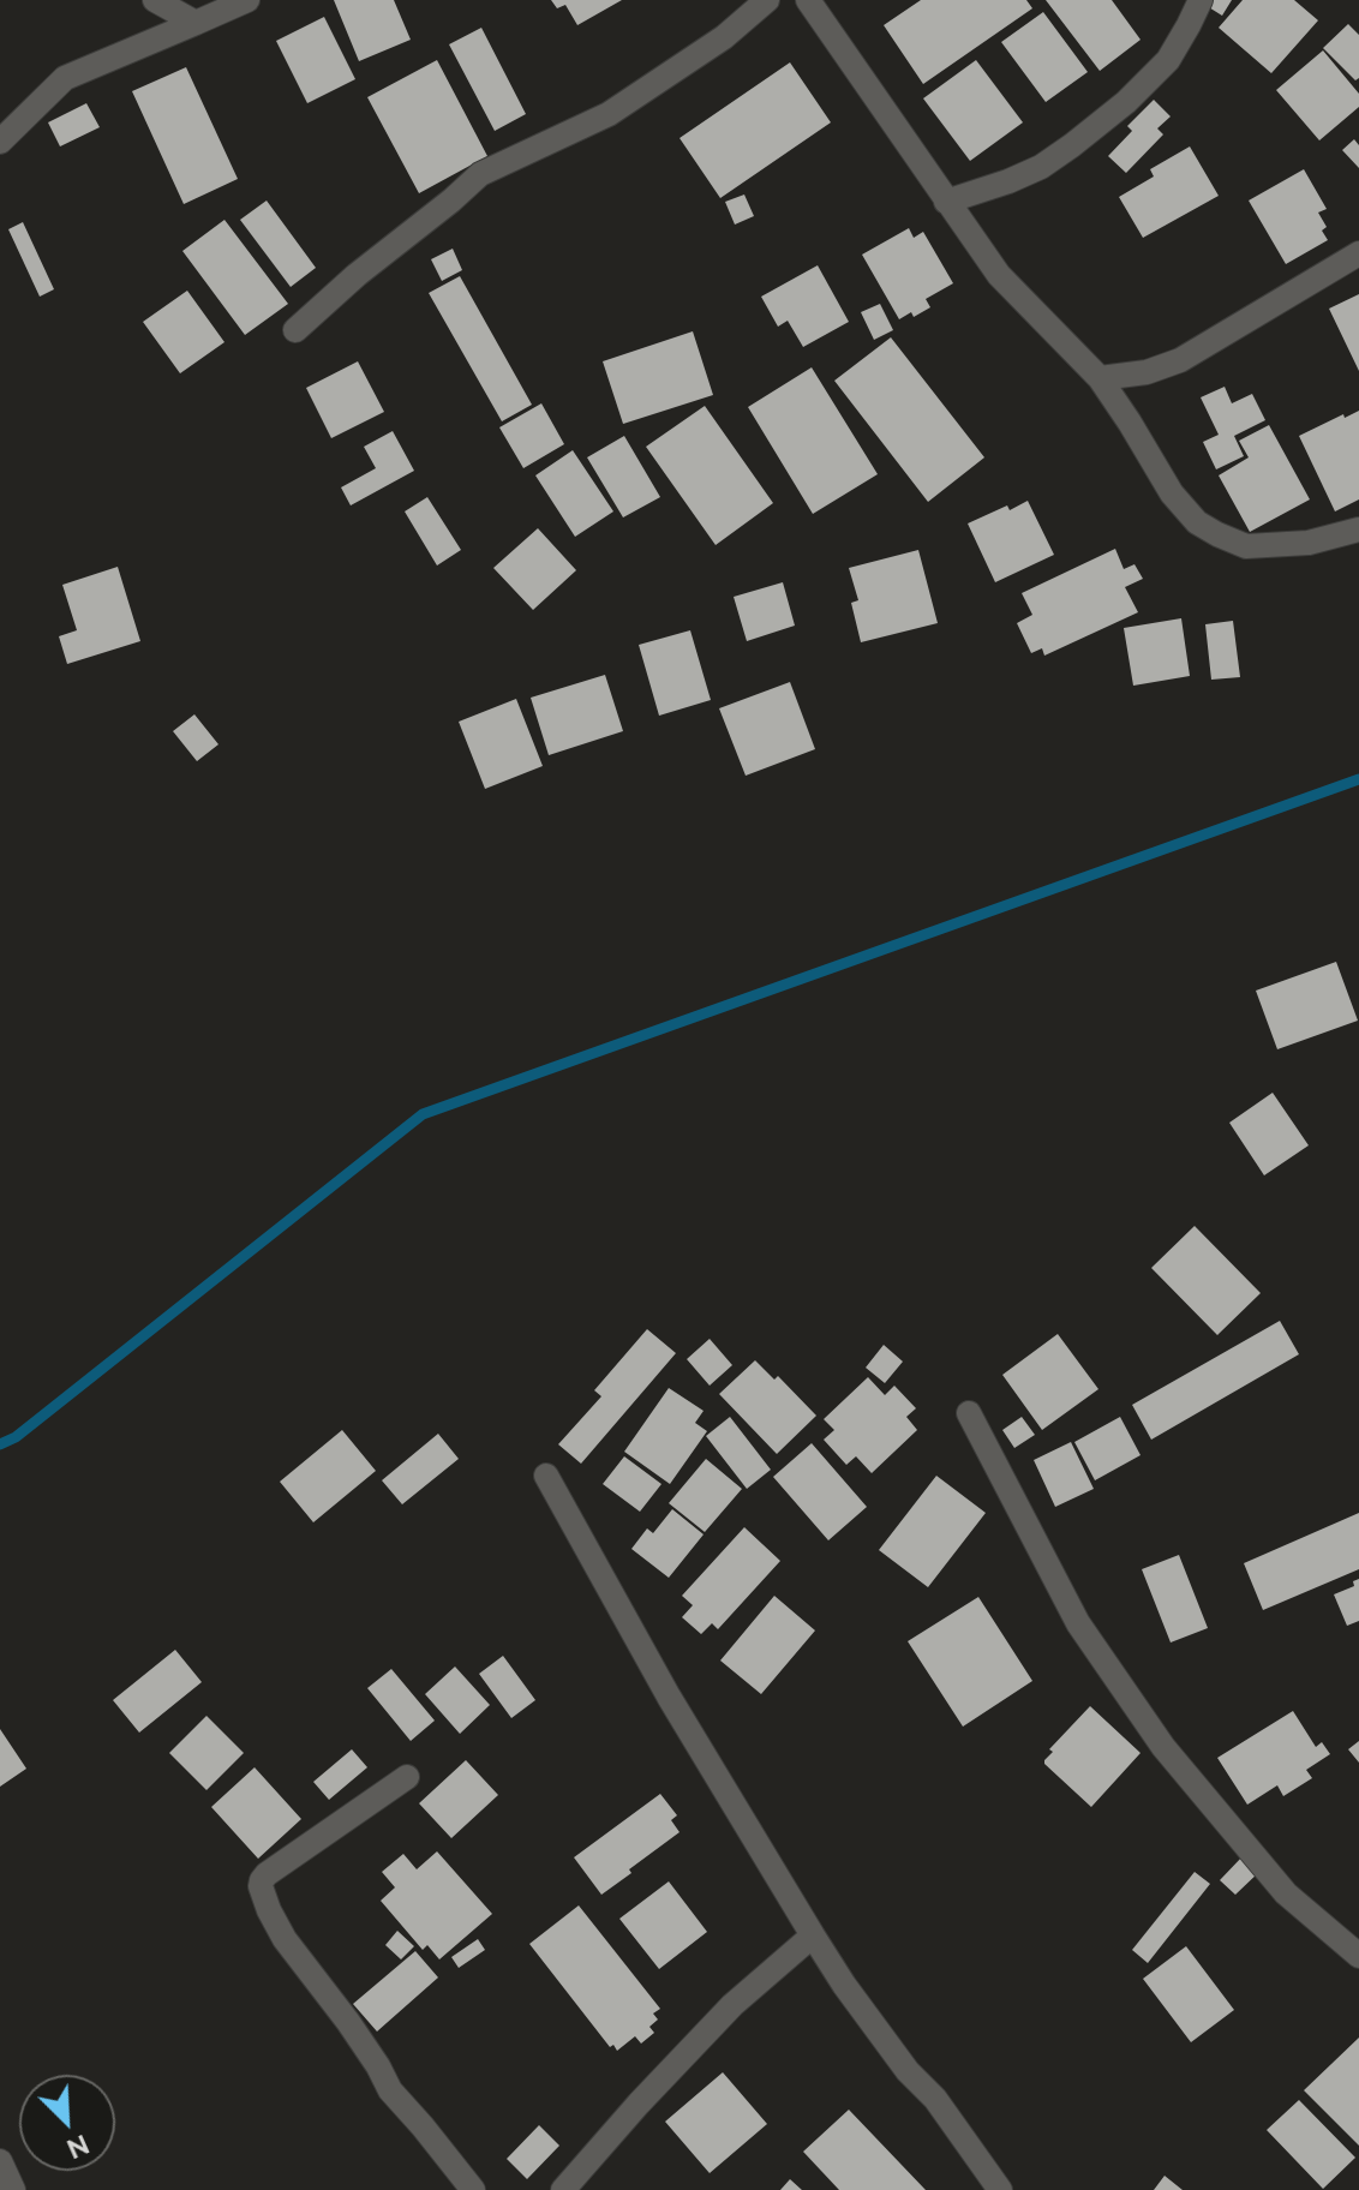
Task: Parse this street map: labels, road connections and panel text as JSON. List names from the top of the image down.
{
  "north": "bottom right"
}
